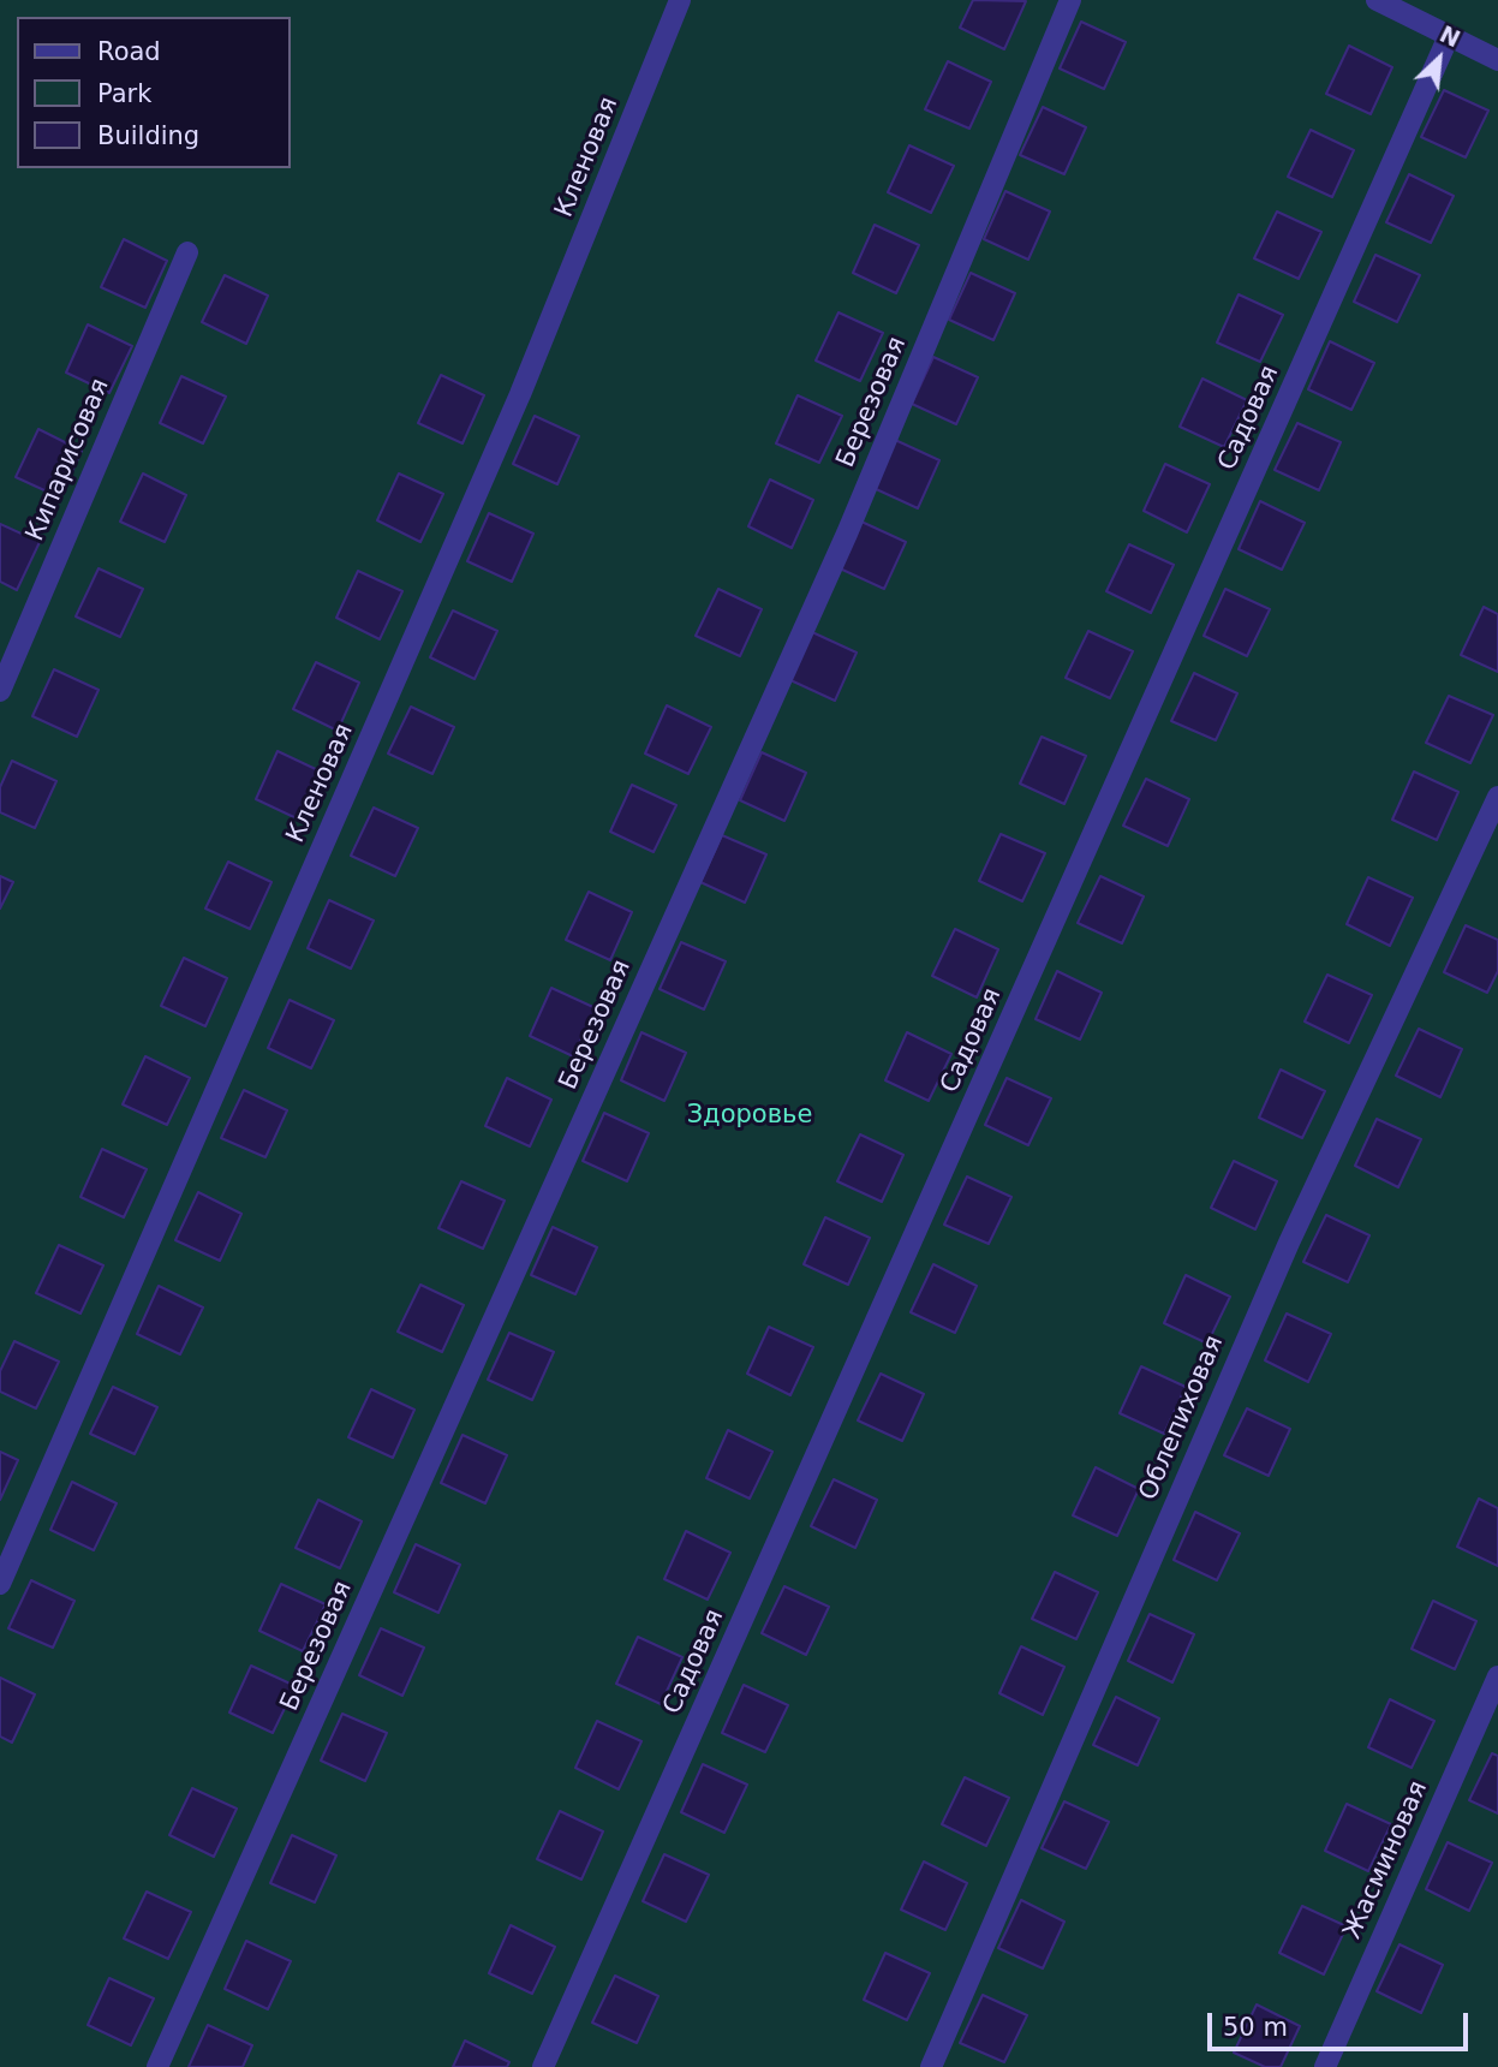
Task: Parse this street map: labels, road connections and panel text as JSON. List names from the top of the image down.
{
  "streets": {
    "street": [
      "Кленовая",
      "Березовая",
      "Садовая",
      "Кипарисовая",
      "Облепиховая",
      "Жасминовая"
    ]
  },
  "parks": ["Здоровье"],
  "legend": ["Road", "Park", "Building"],
  "scale_bar": "50 m",
  "north": "top right"
}
